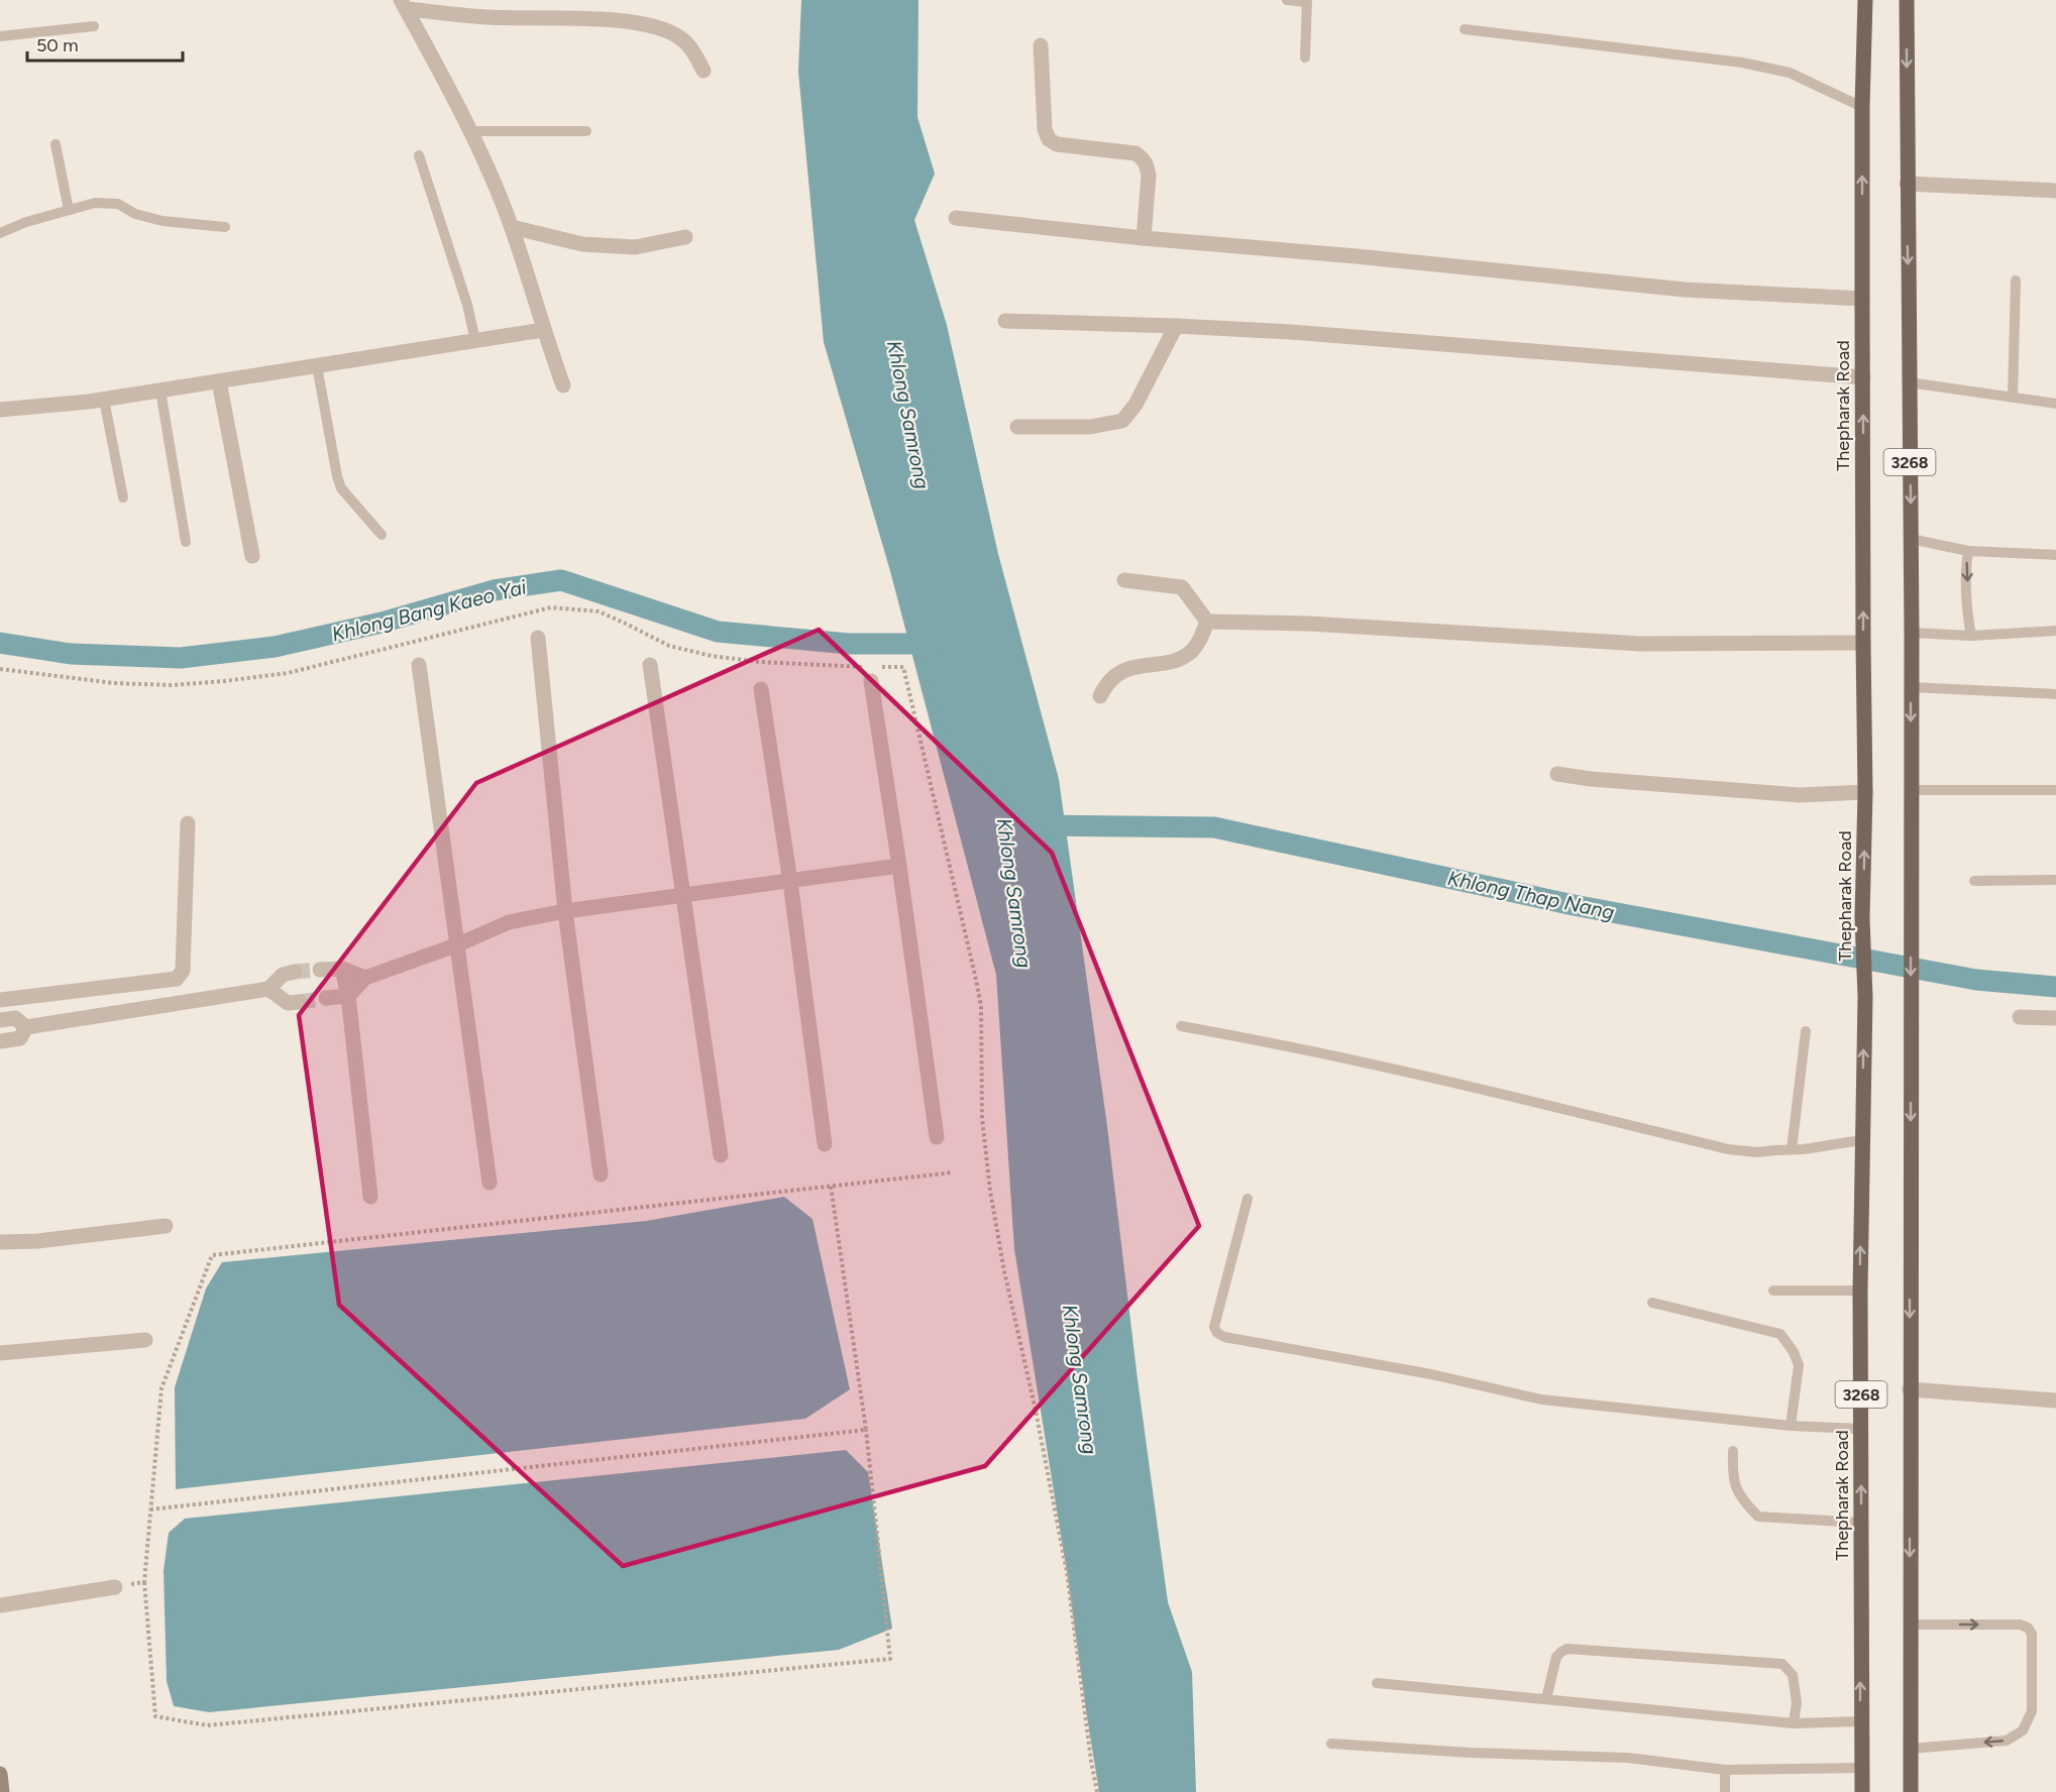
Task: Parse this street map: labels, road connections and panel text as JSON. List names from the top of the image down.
{
  "streets": {
    "main road": ["Thepharak Road", "3268"]
  },
  "water": ["Khlong Samrong", "Khlong Bang Kaeo Yai", "Khlong Thap Nang"],
  "scale_bar": "50 m"
}
